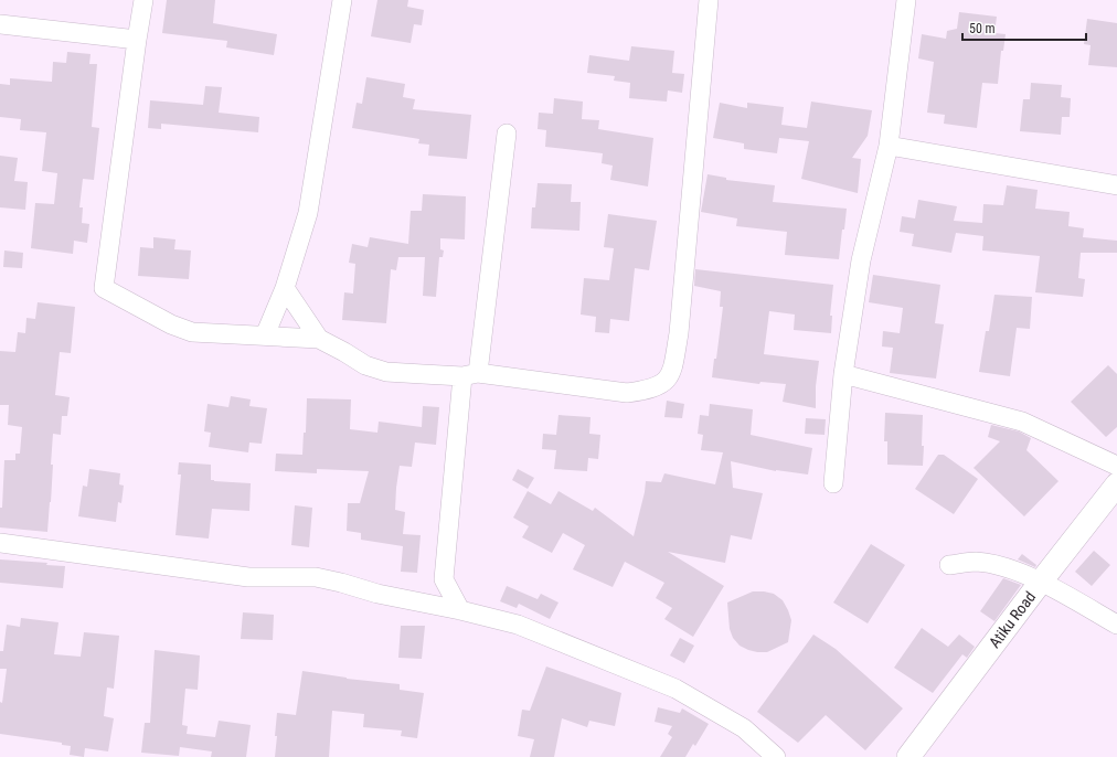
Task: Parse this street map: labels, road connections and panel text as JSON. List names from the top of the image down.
{
  "streets": {
    "street": ["Atiku Road"]
  },
  "scale_bar": "50 m"
}
